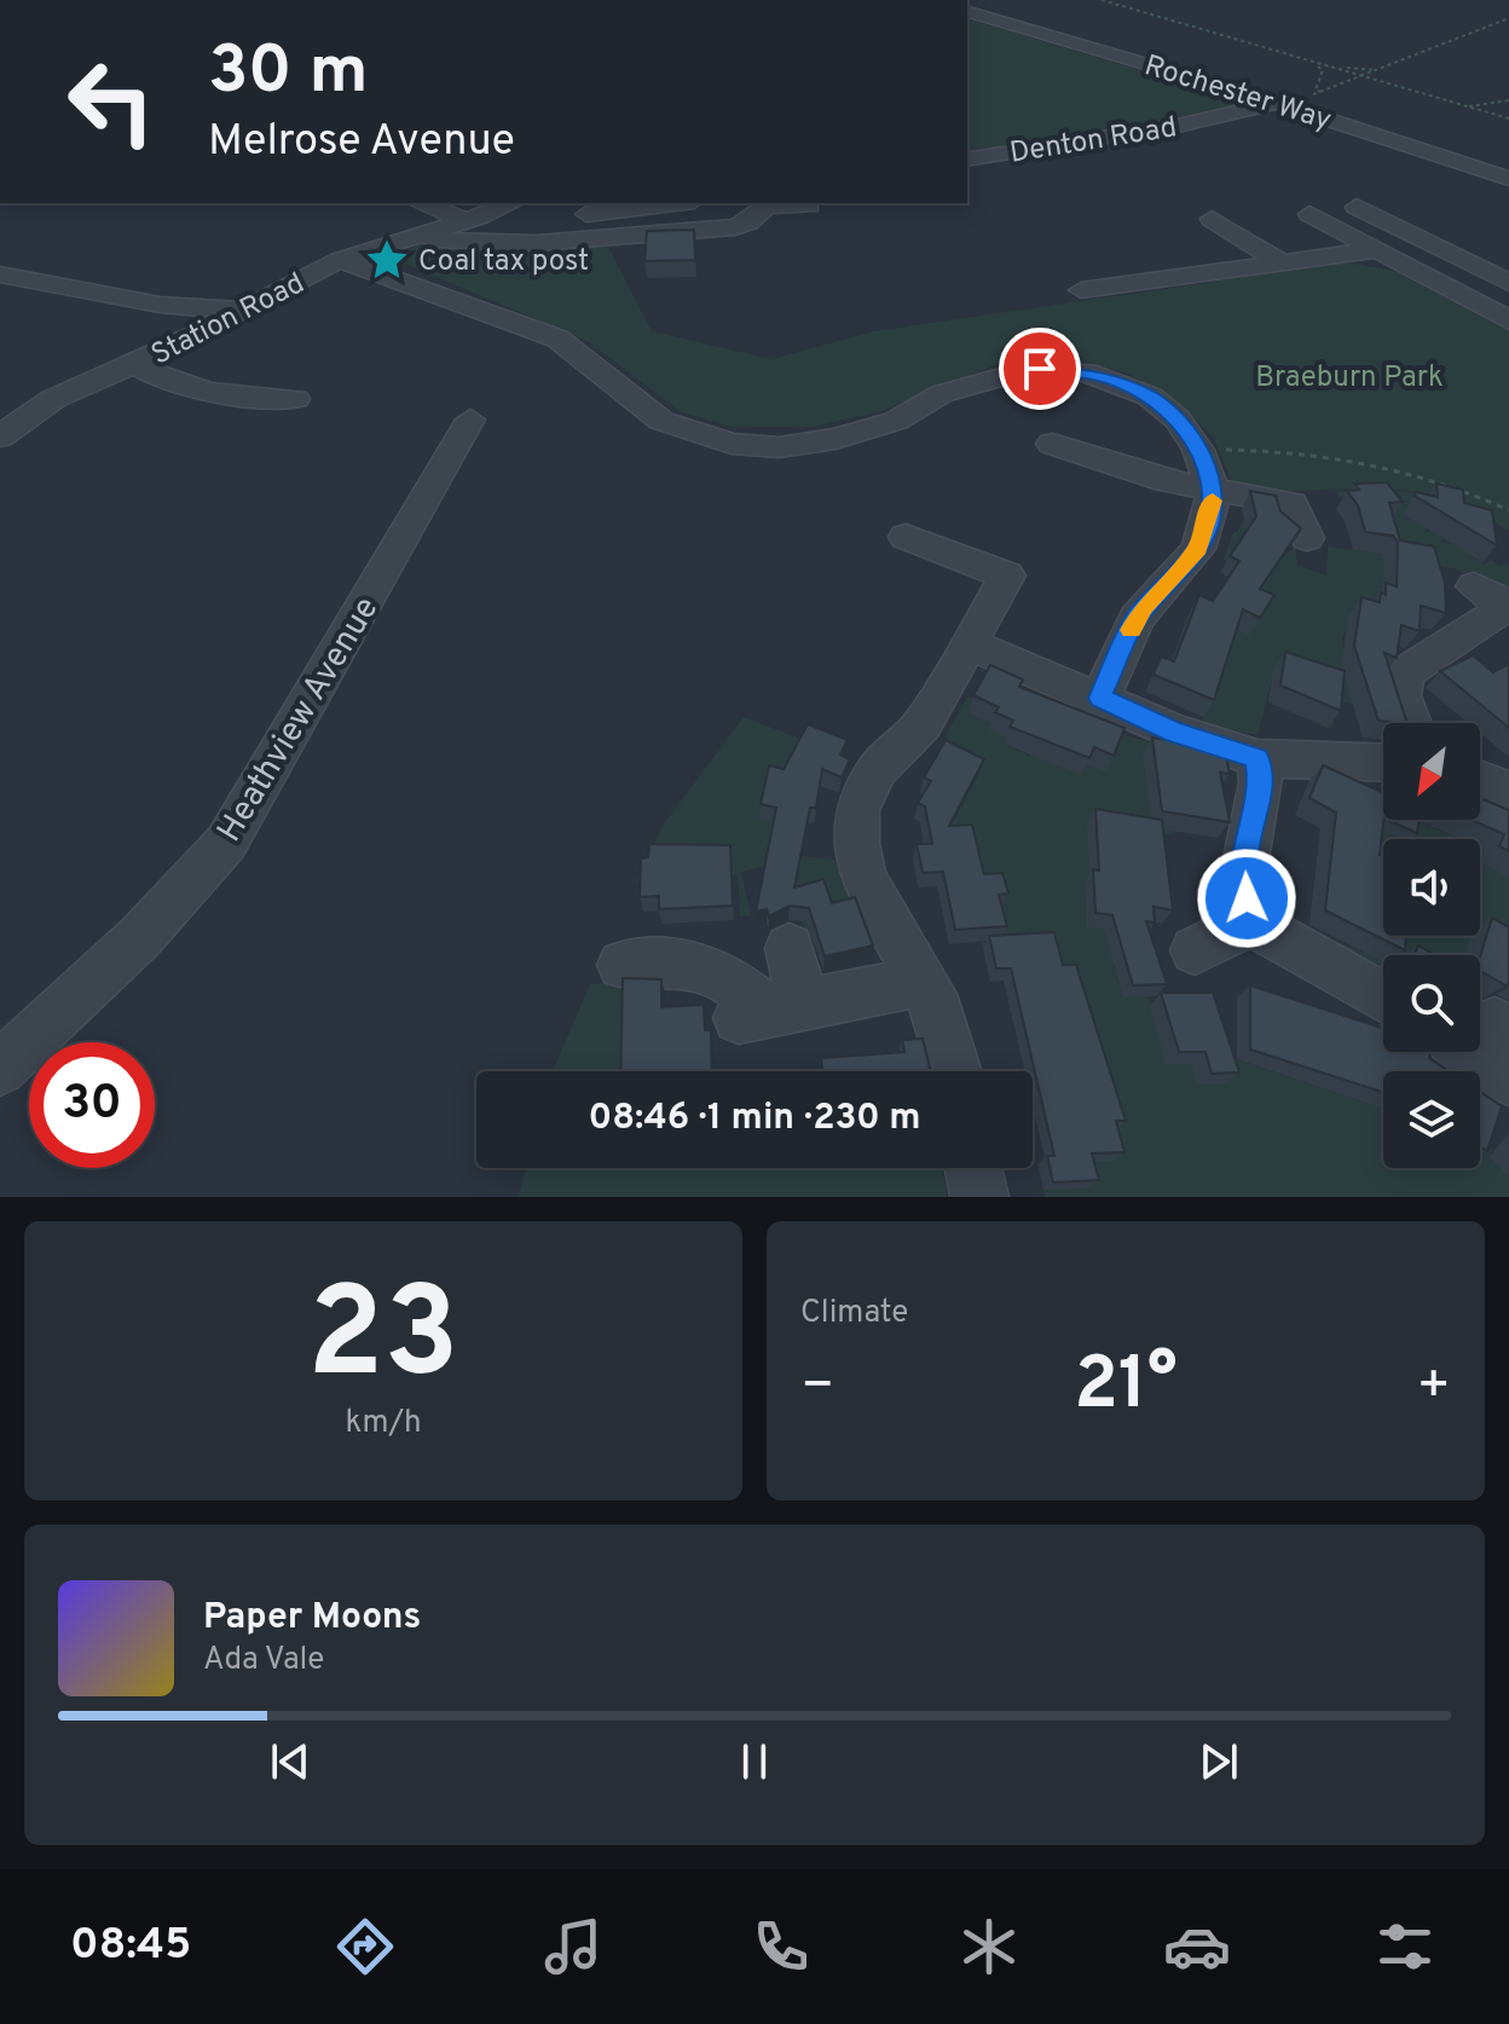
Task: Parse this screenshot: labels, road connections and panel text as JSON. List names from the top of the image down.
{
  "streets": {
    "street": [
      "Rochester Way",
      "Denton Road",
      "Station Road",
      "Heathview Avenue"
    ]
  },
  "crossings": [
    ["Rochester Way", "Denton Road"]
  ],
  "parks": ["Braeburn Park"],
  "places": {
    "place": ["Coal tax post"]
  },
  "north": "bottom left",
  "page": {
    "turn": ["30 m", "Melrose Avenue"],
    "limit": "30",
    "trip": "08:46 · 1 min · 230 m",
    "tile": [
      ["23", "km/h"],
      "Climate"
    ],
    "heat": ["−", "21°", "+"],
    "song": ["Paper Moons", "Ada Vale"],
    "tabs": "08:45"
  }
}
